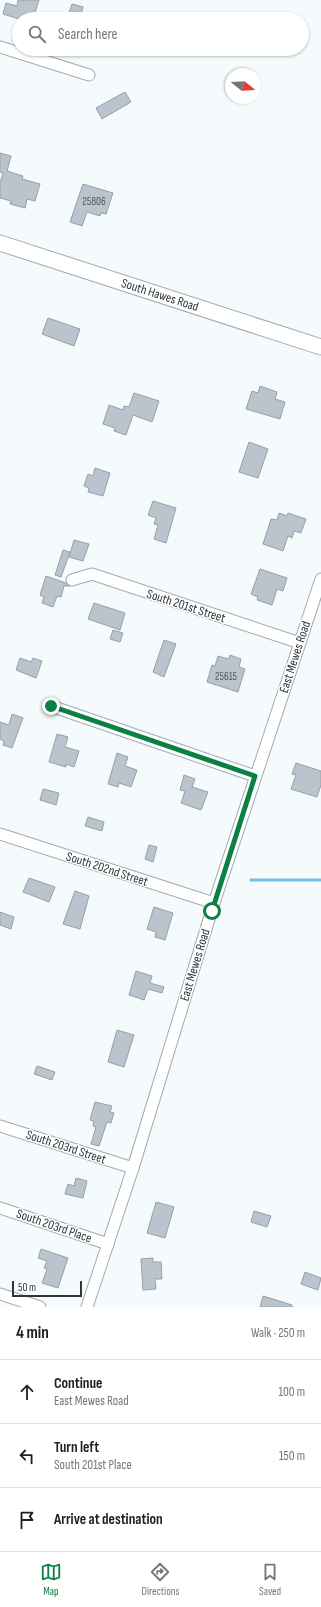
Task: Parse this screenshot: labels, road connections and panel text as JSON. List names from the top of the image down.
{
  "streets": {
    "main road": ["South Hawes Road"],
    "street": [
      "South 201st Street",
      "East Mewes Road",
      "South 202nd Street",
      "South 203rd Street",
      "South 203rd Place"
    ]
  },
  "crossings": [
    ["South 201st Street", "East Mewes Road"],
    ["East Mewes Road", "South 202nd Street"],
    ["East Mewes Road", "South 203rd Street"],
    ["East Mewes Road", "South 203rd Place"]
  ],
  "house_numbers": ["25806", "25615"],
  "scale_bar": "50 m",
  "north": "right",
  "page": {
    "search": "Search here",
    "scale": "50 m",
    "heading": ["4 min", "Walk · 250 m"],
    "list": [
      ["Continue", "East Mewes Road", "100 m"],
      ["Turn left", "South 201st Place", "150 m"],
      "Arrive at destination"
    ],
    "nav": ["Map", "Directions", "Saved"]
  }
}
